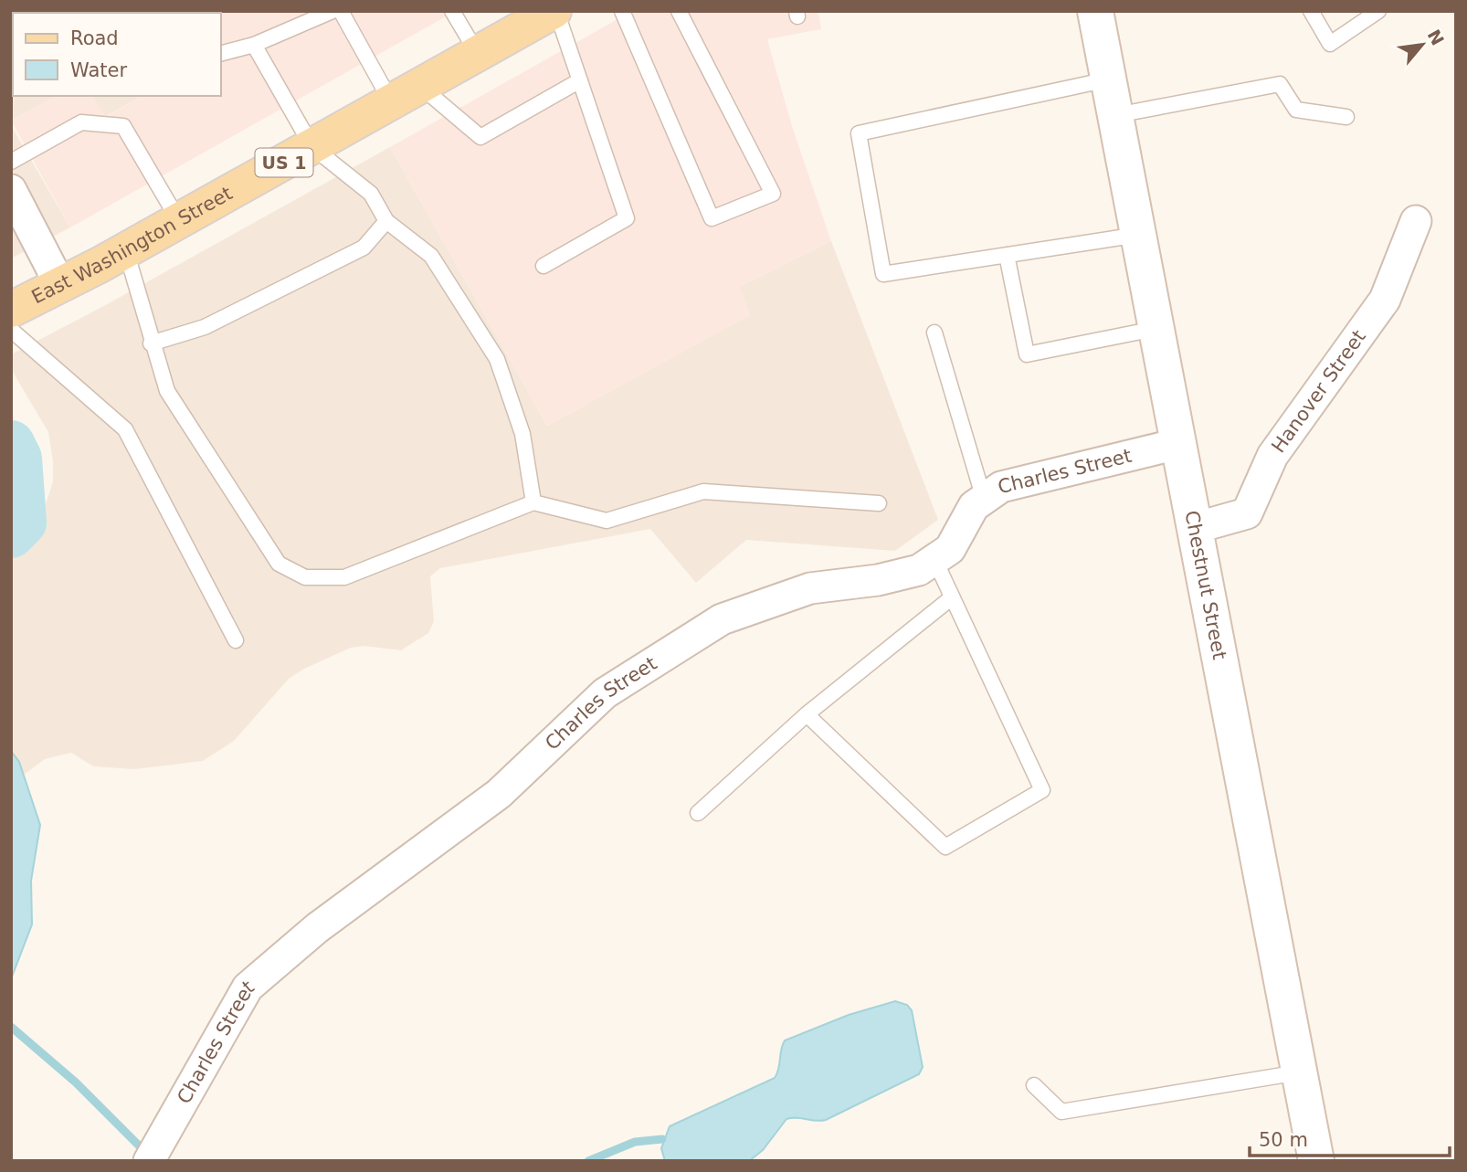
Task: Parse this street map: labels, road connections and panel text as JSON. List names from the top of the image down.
{
  "streets": {
    "main road": ["US 1", "East Washington Street"],
    "street": ["Hanover Street", "Charles Street", "Chestnut Street"]
  },
  "crossings": [
    ["Hanover Street", "Chestnut Street"],
    ["Charles Street", "Chestnut Street"]
  ],
  "legend": ["Road", "Water"],
  "scale_bar": "50 m",
  "north": "top right"
}
